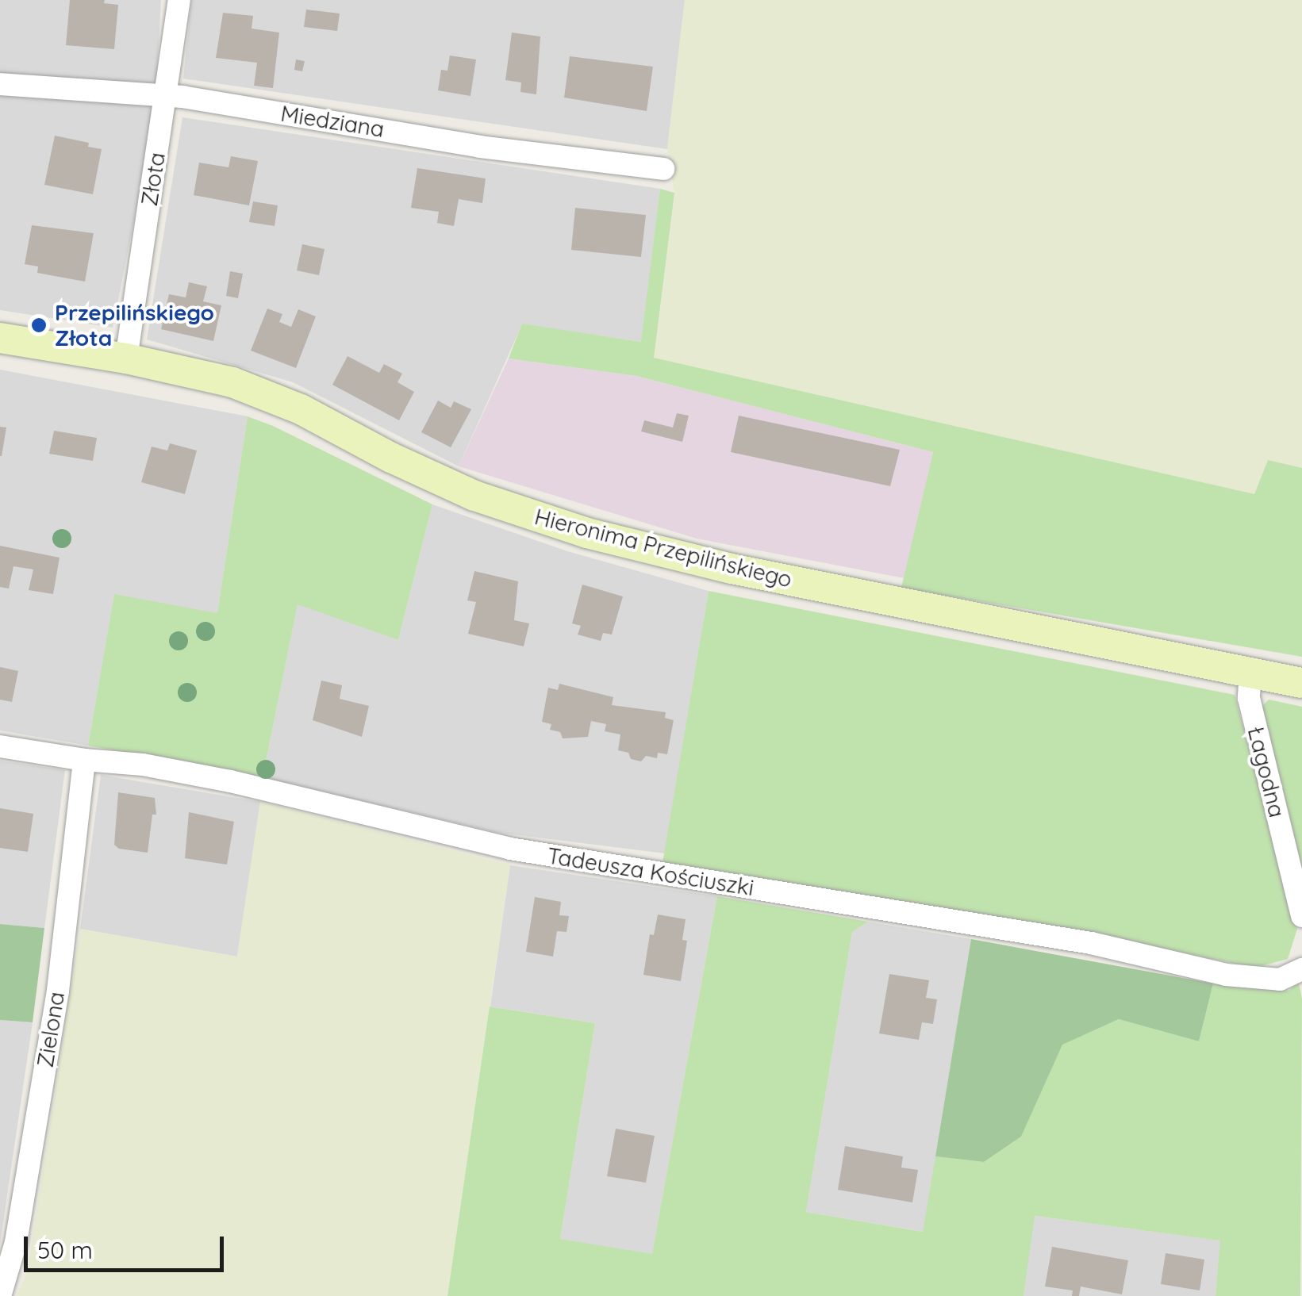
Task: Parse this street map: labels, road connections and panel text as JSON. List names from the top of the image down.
{
  "streets": {
    "street": [
      "Miedziana",
      "Złota",
      "Hieronima Przepilińskiego",
      "Łagodna",
      "Tadeusza Kościuszki",
      "Zielona"
    ]
  },
  "crossings": [
    ["Miedziana", "Złota"],
    ["Złota", "Hieronima Przepilińskiego"],
    ["Hieronima Przepilińskiego", "Łagodna"],
    ["Tadeusza Kościuszki", "Zielona"]
  ],
  "places": ["Przepilińskiego Złota"],
  "scale_bar": "50 m"
}
